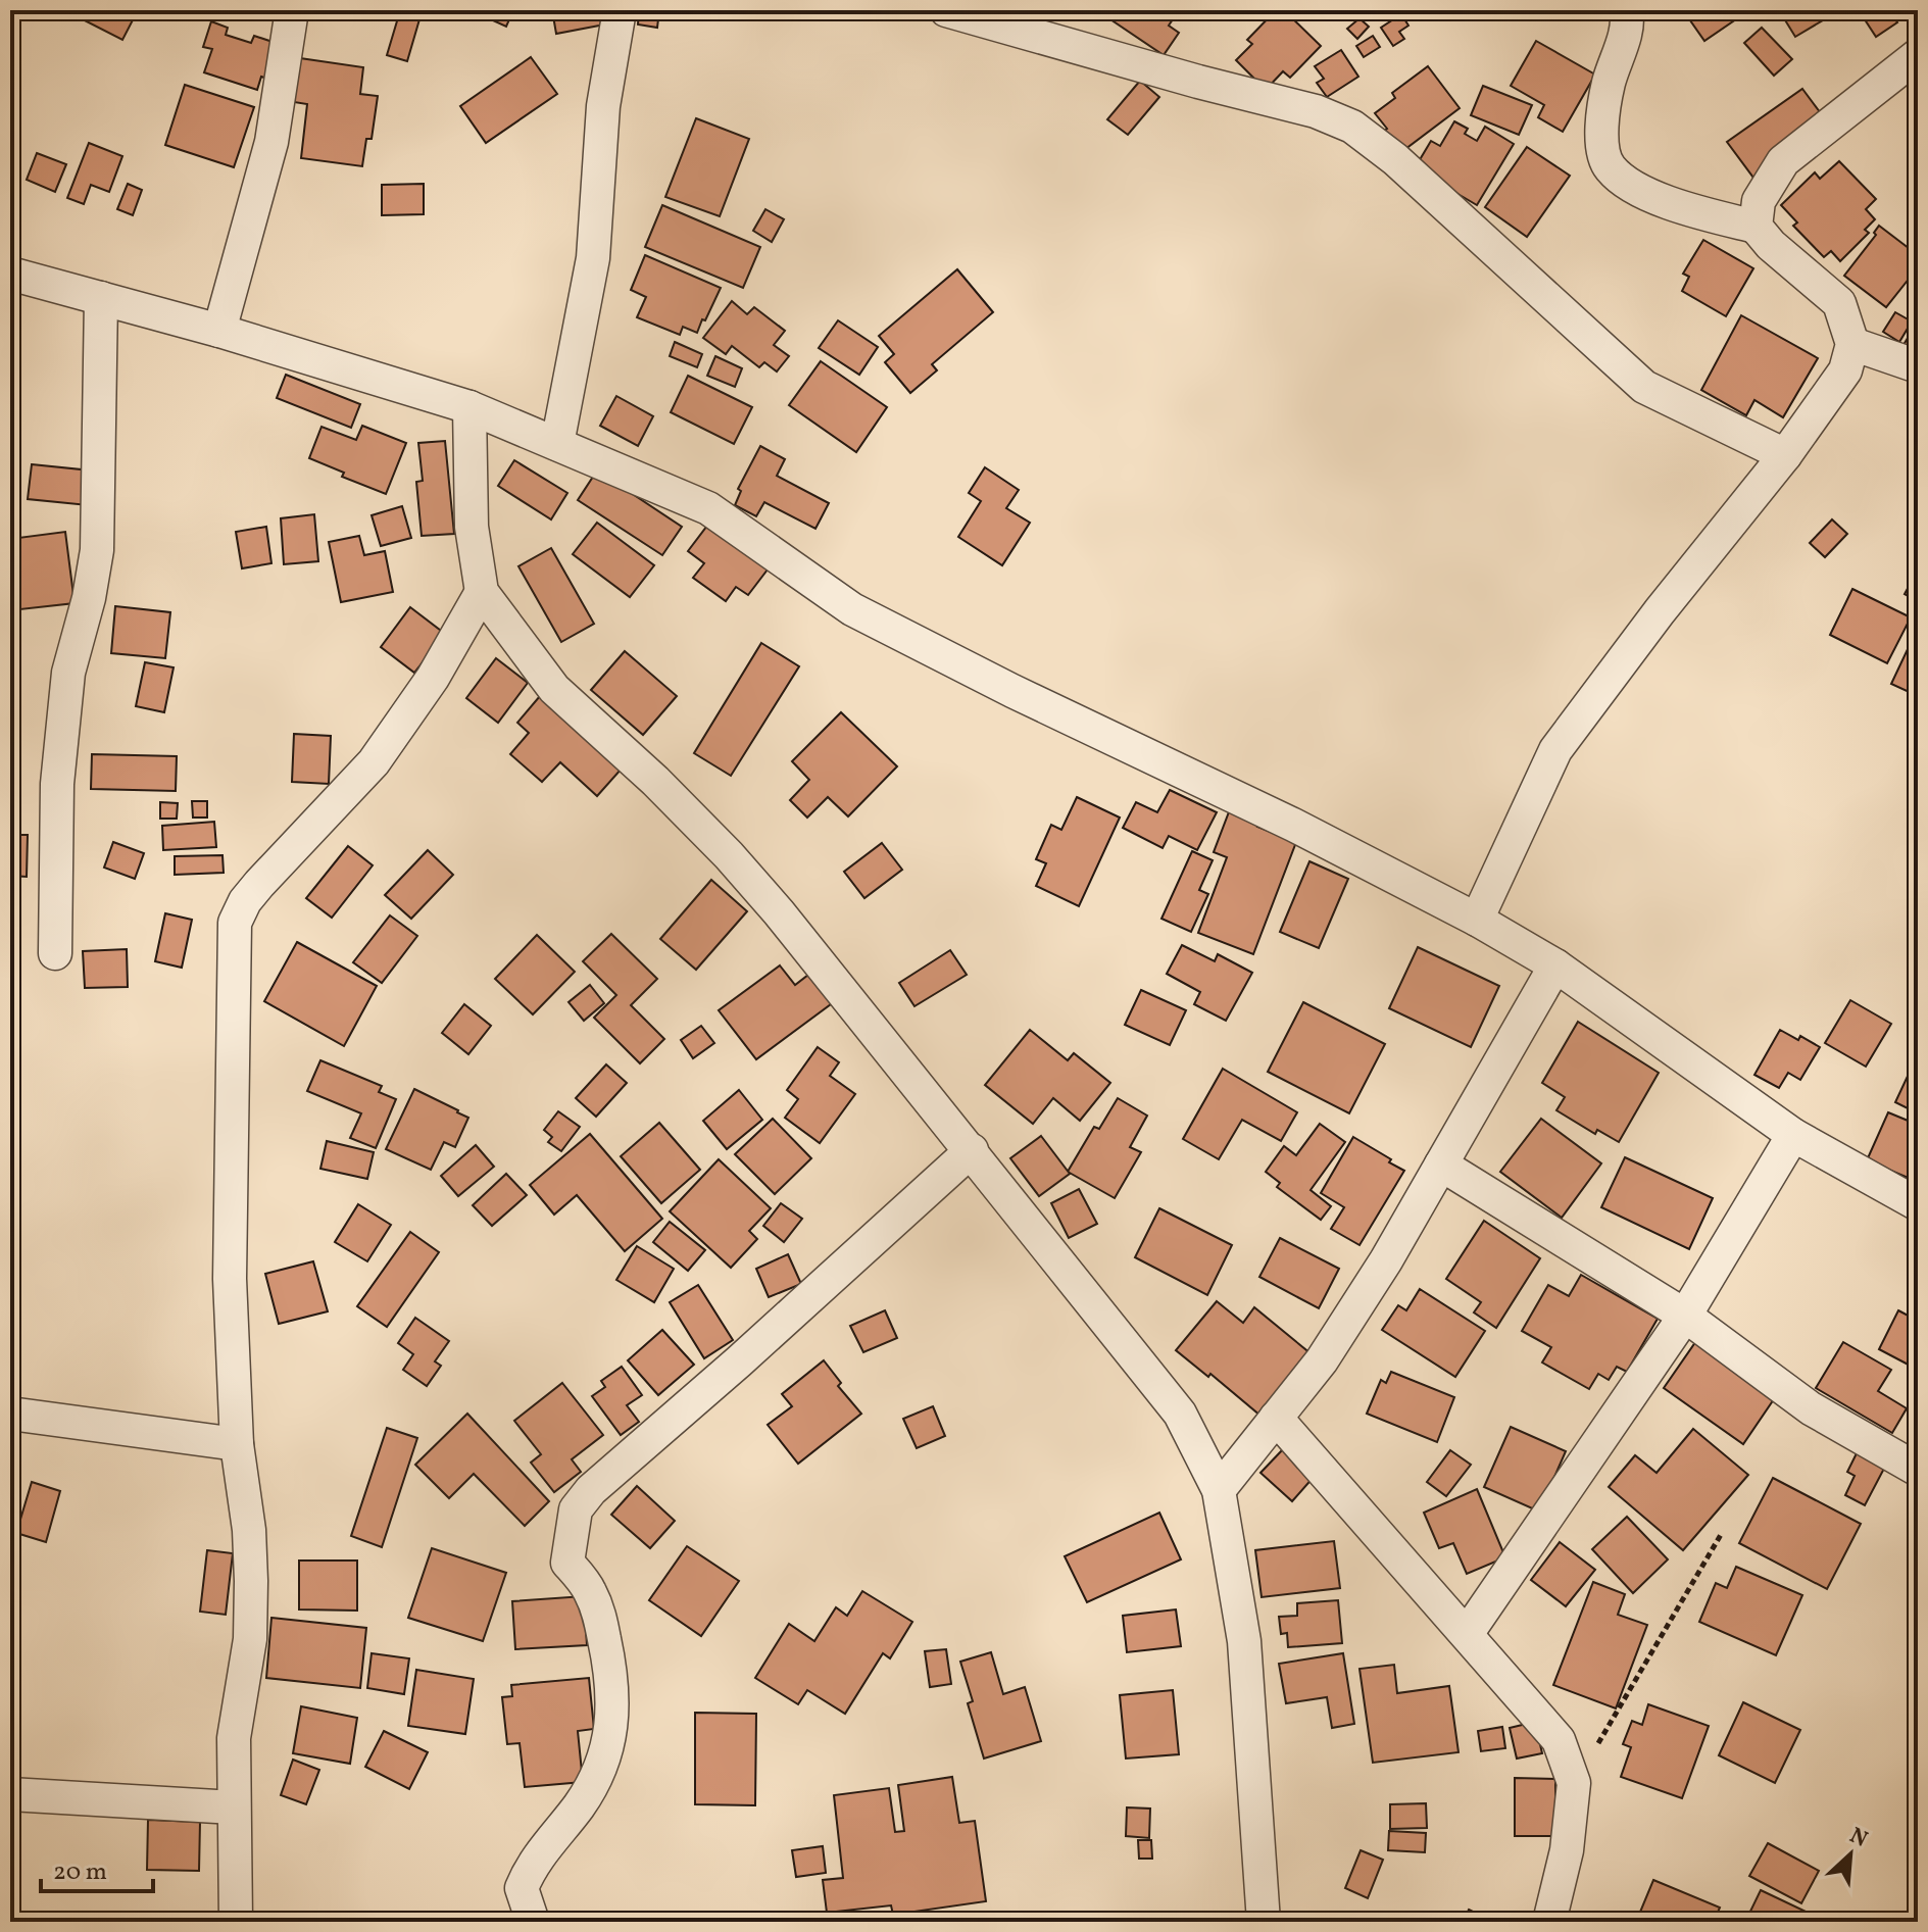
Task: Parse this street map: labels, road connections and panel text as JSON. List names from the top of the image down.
{
  "scale_bar": "20 m",
  "north": "top right"
}
